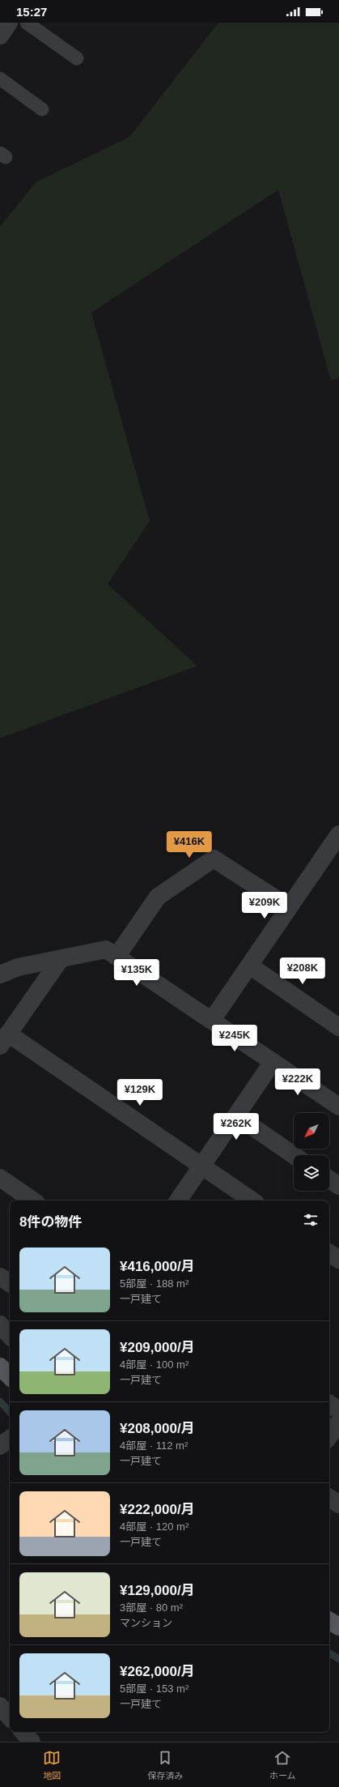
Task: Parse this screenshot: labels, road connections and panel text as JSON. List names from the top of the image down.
{
  "north": "bottom left",
  "page": {
    "status": "15:27",
    "price": [
      "¥416K",
      "¥209K",
      "¥208K",
      "¥135K",
      "¥245K",
      "¥222K",
      "¥129K",
      "¥262K"
    ],
    "heading": "8件の物件",
    "list": [
      {
        "name": "¥416,000/月",
        "note": "5部屋 · 188 m² · 一戸建て"
      },
      {
        "name": "¥209,000/月",
        "note": "4部屋 · 100 m² · 一戸建て"
      },
      {
        "name": "¥208,000/月",
        "note": "4部屋 · 112 m² · 一戸建て"
      },
      {
        "name": "¥222,000/月",
        "note": "4部屋 · 120 m² · 一戸建て"
      },
      {
        "name": "¥129,000/月",
        "note": "3部屋 · 80 m² · マンション"
      },
      {
        "name": "¥262,000/月",
        "note": "5部屋 · 153 m² · 一戸建て"
      }
    ],
    "tabs": ["地図", "保存済み", "ホーム"]
  }
}
